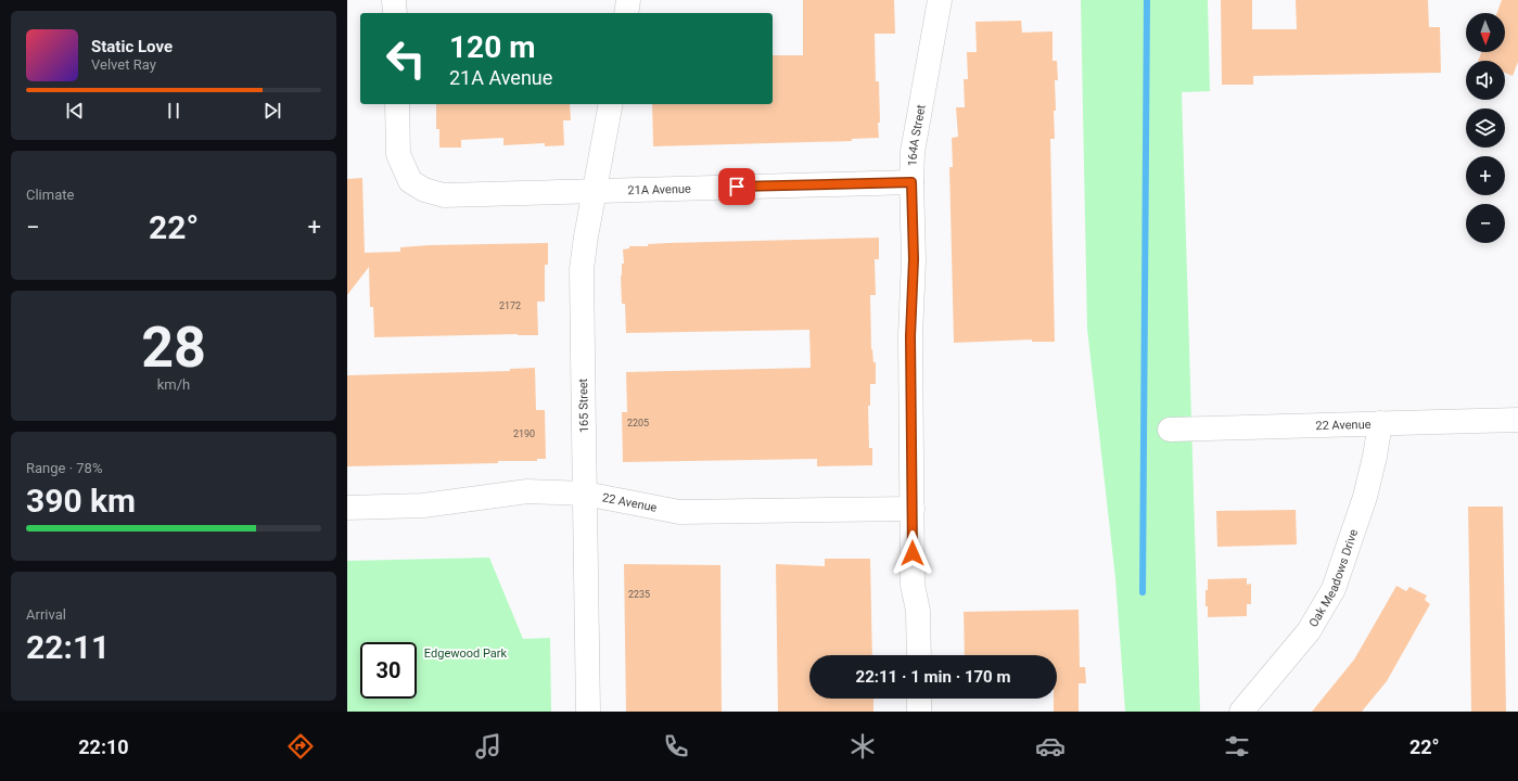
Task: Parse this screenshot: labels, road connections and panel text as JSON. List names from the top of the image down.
{
  "streets": {
    "street": [
      "164A Street",
      "21A Avenue",
      "165 Street",
      "22 Avenue",
      "Oak Meadows Drive"
    ]
  },
  "crossings": [
    ["164A Street", "21A Avenue"],
    ["164A Street", "22 Avenue"],
    ["21A Avenue", "165 Street"],
    ["165 Street", "22 Avenue"],
    ["22 Avenue", "Oak Meadows Drive"]
  ],
  "parks": ["Edgewood Park"],
  "house_numbers": [
    "2172",
    "2205",
    "2190",
    "2235"
  ],
  "north": "bottom",
  "page": {
    "map_buttons": ["+", "−"],
    "turn": ["120 m", "21A Avenue"],
    "song": ["Static Love", "Velvet Ray"],
    "tile": [
      "Climate",
      ["28", "km/h"],
      ["Range · 78%", "390 km"],
      ["Arrival", "22:11"]
    ],
    "heat": ["−", "22°", "+"],
    "limit": "30",
    "trip": "22:11 · 1 min · 170 m",
    "tabs": ["22:10", "22°"]
  }
}
